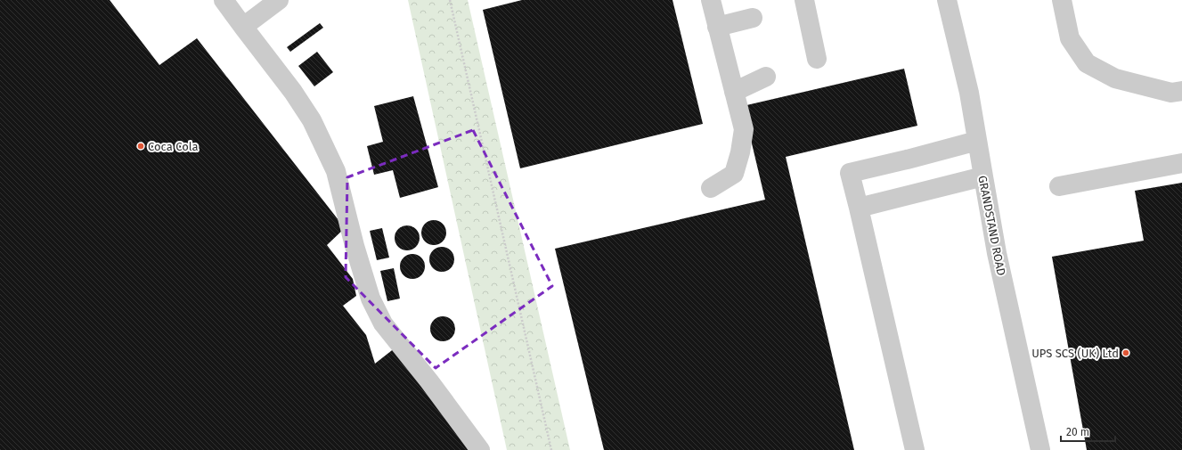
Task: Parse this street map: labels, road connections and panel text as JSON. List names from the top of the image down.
{
  "streets": {
    "street": ["GRANDSTAND ROAD"]
  },
  "places": ["Coca Cola", "UPS SCS (UK) Ltd"],
  "scale_bar": "20 m"
}
